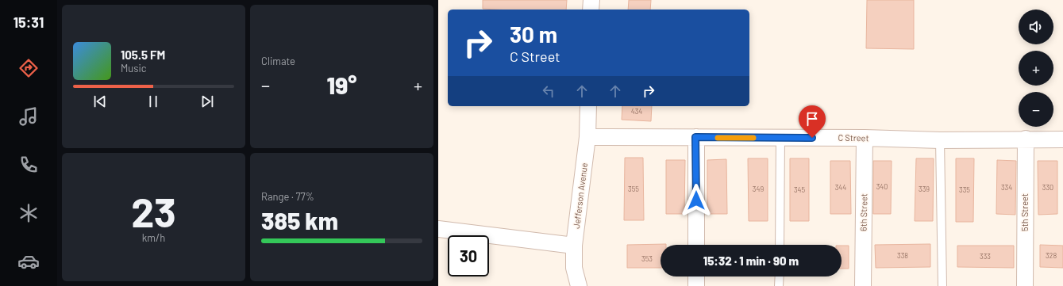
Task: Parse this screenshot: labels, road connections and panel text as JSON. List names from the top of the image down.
{
  "streets": {
    "street": [
      "C Street",
      "Jefferson Avenue",
      "6th Street",
      "5th Street"
    ]
  },
  "crossings": [
    ["C Street", "Jefferson Avenue"],
    ["C Street", "6th Street"],
    ["C Street", "5th Street"]
  ],
  "house_numbers": [
    "434",
    "340",
    "344",
    "334",
    "330",
    "355",
    "349",
    "339",
    "345",
    "335",
    "338",
    "328",
    "333",
    "353"
  ],
  "page": {
    "tabs": "15:31",
    "tile": [
      "Climate",
      ["23", "km/h"],
      ["Range · 77%", "385 km"]
    ],
    "map_buttons": ["+", "−"],
    "turn": ["30 m", "C Street"],
    "song": ["105.5 FM", "Music"],
    "heat": ["−", "19°", "+"],
    "limit": "30",
    "trip": "15:32 · 1 min · 90 m"
  }
}
